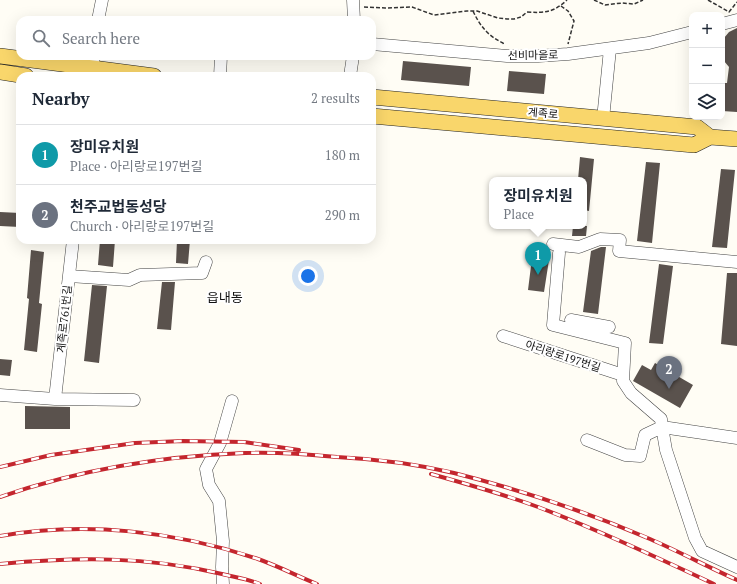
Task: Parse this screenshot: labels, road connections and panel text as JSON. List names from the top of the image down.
{
  "streets": {
    "main road": ["계족로"],
    "street": ["선비마을로", "계족로761번길", "아리랑로197번길"]
  },
  "districts": ["읍내동"],
  "page": {
    "map_buttons": ["+", "−"],
    "search": "Search here",
    "heading": ["Nearby", "2 results"],
    "list": [
      {
        "mark": "1",
        "name": "장미유치원",
        "note": "Place · 아리랑로197번길",
        "value": "180 m"
      },
      {
        "mark": "2",
        "name": "천주교법동성당",
        "note": "Church · 아리랑로197번길",
        "value": "290 m"
      }
    ],
    "popup": ["장미유치원", "Place"],
    "pins": ["1", "2"]
  }
}
